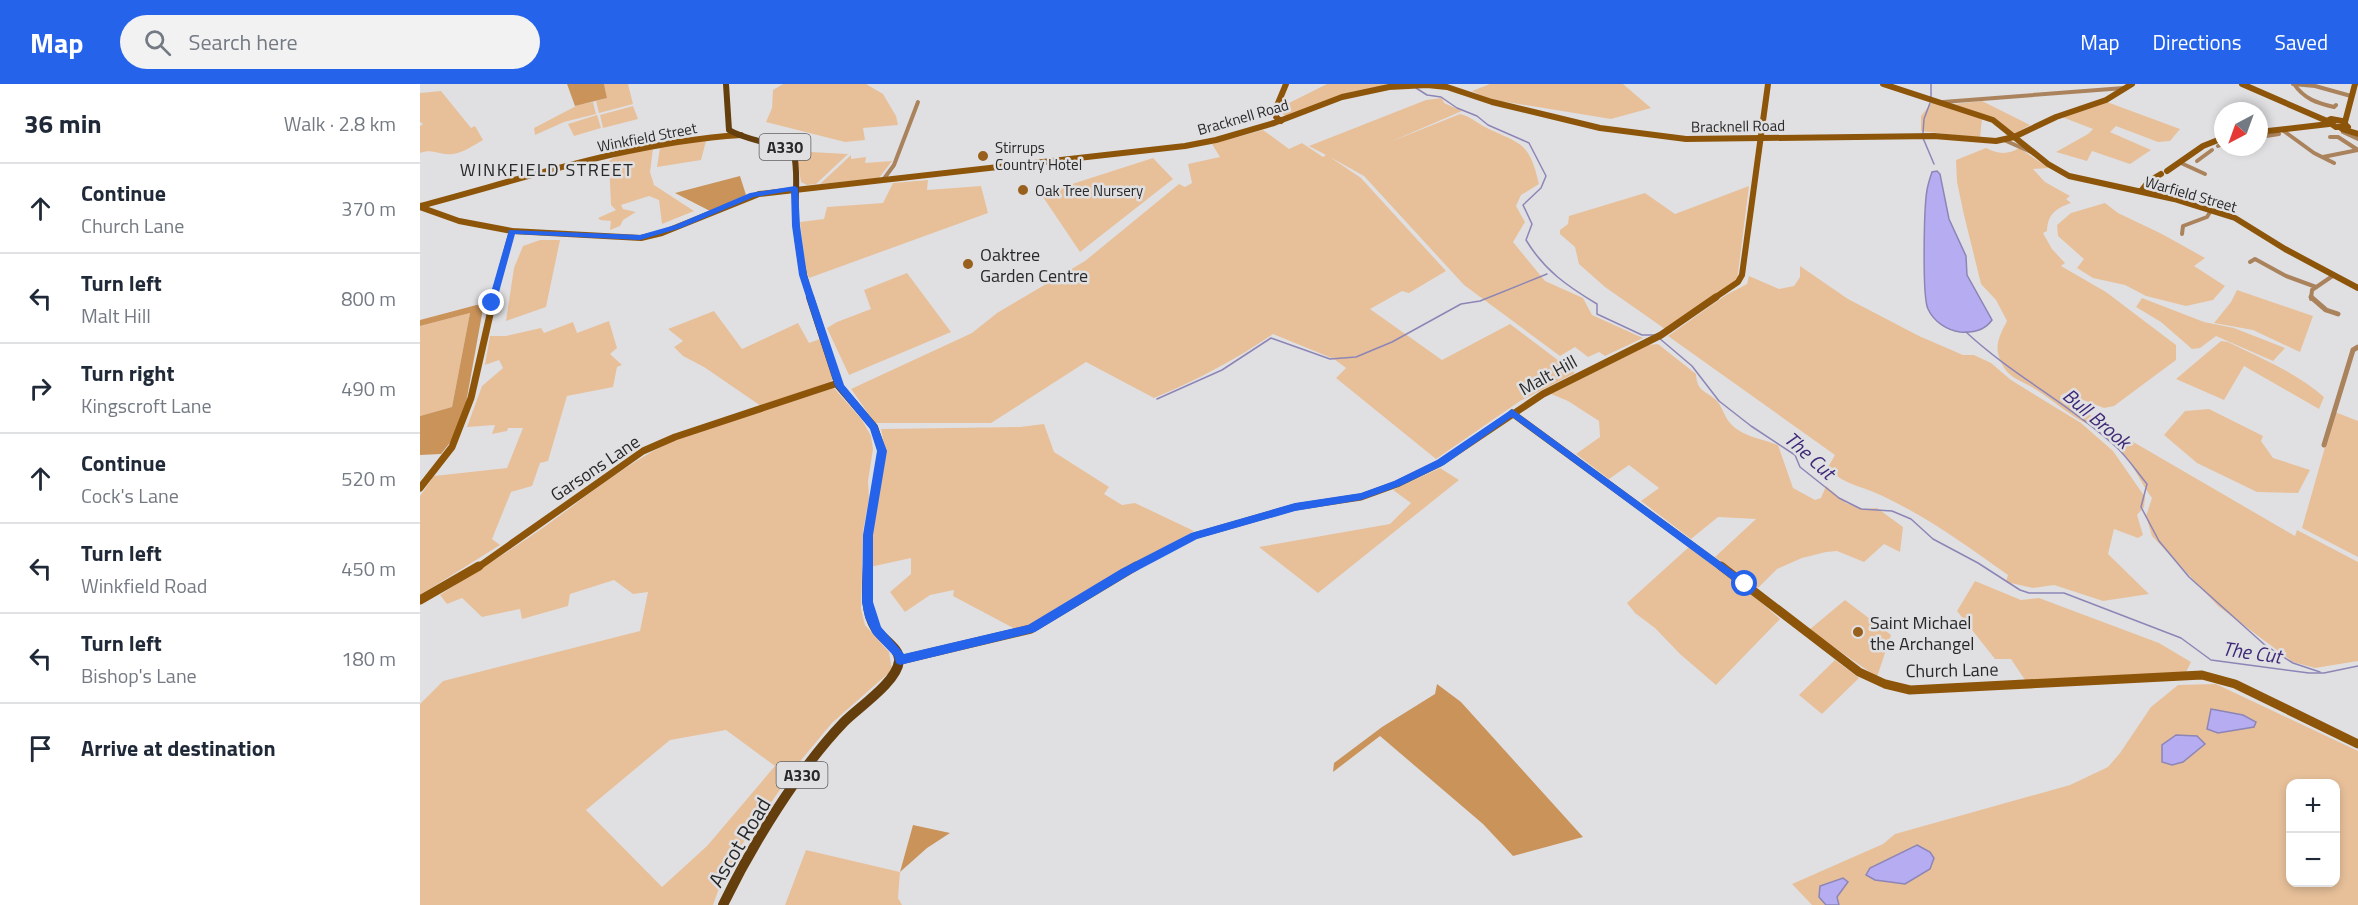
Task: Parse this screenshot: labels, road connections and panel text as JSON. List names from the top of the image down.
{
  "streets": {
    "main road": ["A330", "Ascot Road"],
    "street": [
      "Bracknell Road",
      "Winkfield Street",
      "Warfield Street",
      "Malt Hill",
      "Garsons Lane",
      "Church Lane"
    ]
  },
  "crossings": [
    ["Bracknell Road", "Winkfield Street"],
    ["Bracknell Road", "A330"],
    ["Bracknell Road", "Warfield Street"],
    ["Bracknell Road", "Malt Hill"],
    ["Winkfield Street", "A330"],
    ["A330", "Malt Hill"],
    ["A330", "Garsons Lane"],
    ["A330", "Ascot Road"],
    ["Malt Hill", "Church Lane"],
    ["Malt Hill", "Ascot Road"]
  ],
  "districts": ["WINKFIELD STREET"],
  "water": ["Bull Brook", "The Cut"],
  "places": [
    "Stirrups Country Hotel",
    "Oak Tree Nursery",
    "Oaktree Garden Centre",
    "Saint Michael the Archangel"
  ],
  "north": "bottom left",
  "page": {
    "header": "Map",
    "search": "Search here",
    "nav": ["Map", "Directions", "Saved"],
    "heading": ["36 min", "Walk · 2.8 km"],
    "list": [
      ["Continue", "Church Lane", "370 m"],
      ["Turn left", "Malt Hill", "800 m"],
      ["Turn right", "Kingscroft Lane", "490 m"],
      ["Continue", "Cock's Lane", "520 m"],
      ["Turn left", "Winkfield Road", "450 m"],
      ["Turn left", "Bishop's Lane", "180 m"],
      "Arrive at destination"
    ],
    "map_buttons": ["+", "−"]
  }
}
